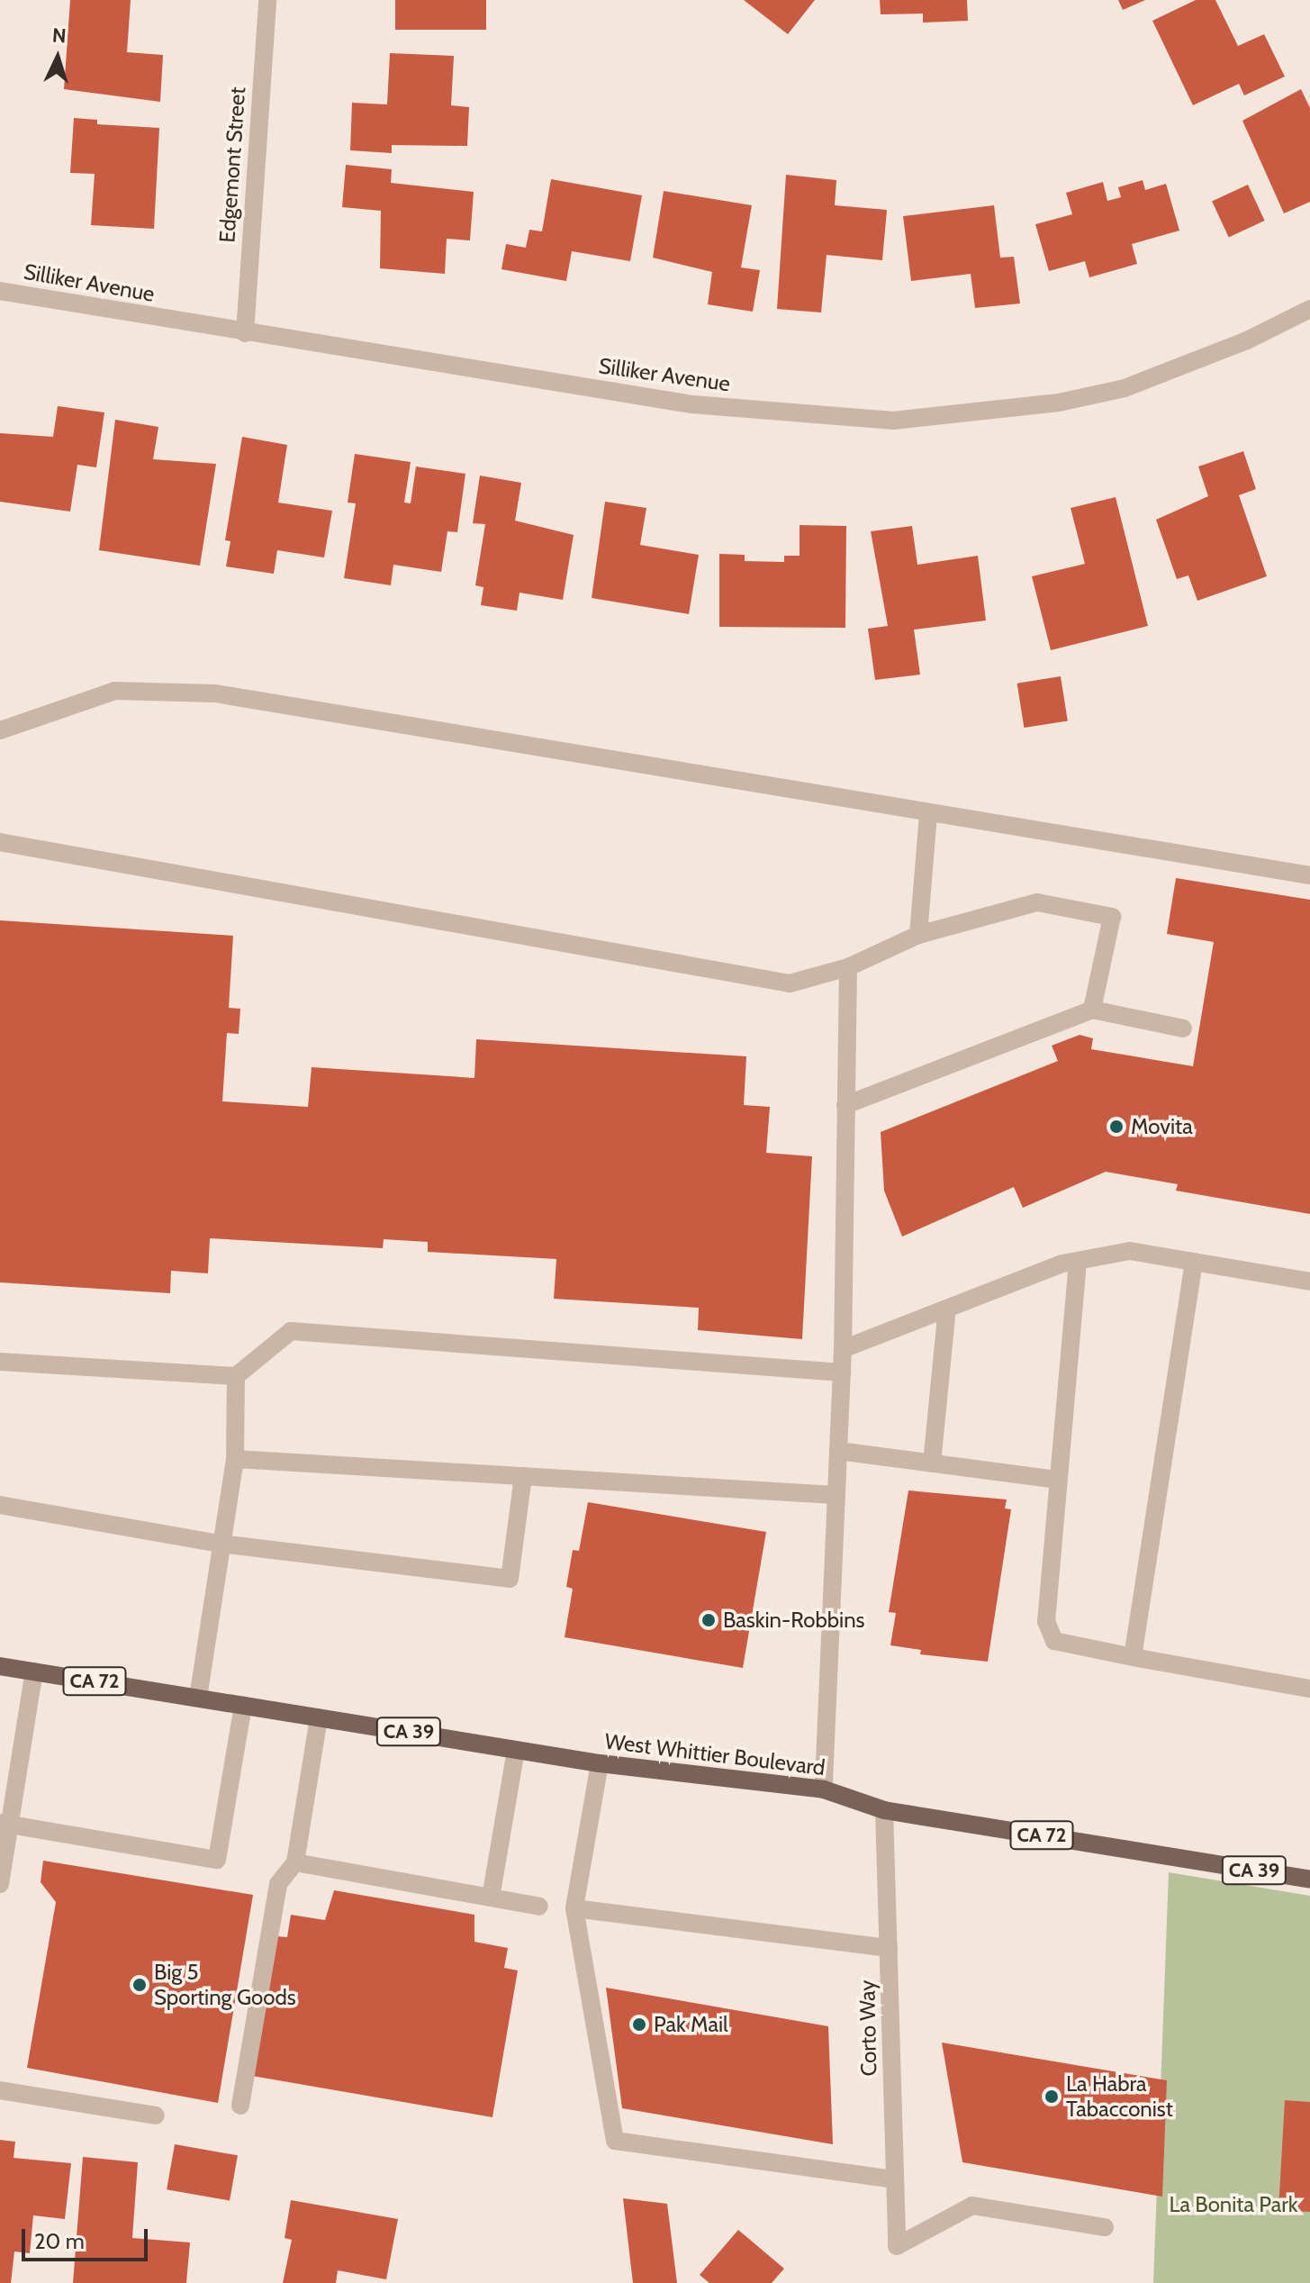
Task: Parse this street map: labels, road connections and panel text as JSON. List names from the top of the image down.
{
  "streets": {
    "main road": ["CA 72", "CA 39", "West Whittier Boulevard"],
    "street": ["Edgemont Street", "Silliker Avenue", "Corto Way"]
  },
  "crossings": [
    ["Edgemont Street", "Silliker Avenue"],
    ["CA 72", "West Whittier Boulevard"],
    ["West Whittier Boulevard", "Corto Way"]
  ],
  "parks": ["La Bonita Park"],
  "places": [
    "Movita",
    "Baskin-Robbins",
    "Big 5 Sporting Goods",
    "Pak Mail",
    "La Habra Tabacconist"
  ],
  "scale_bar": "20 m",
  "north": "top"
}
